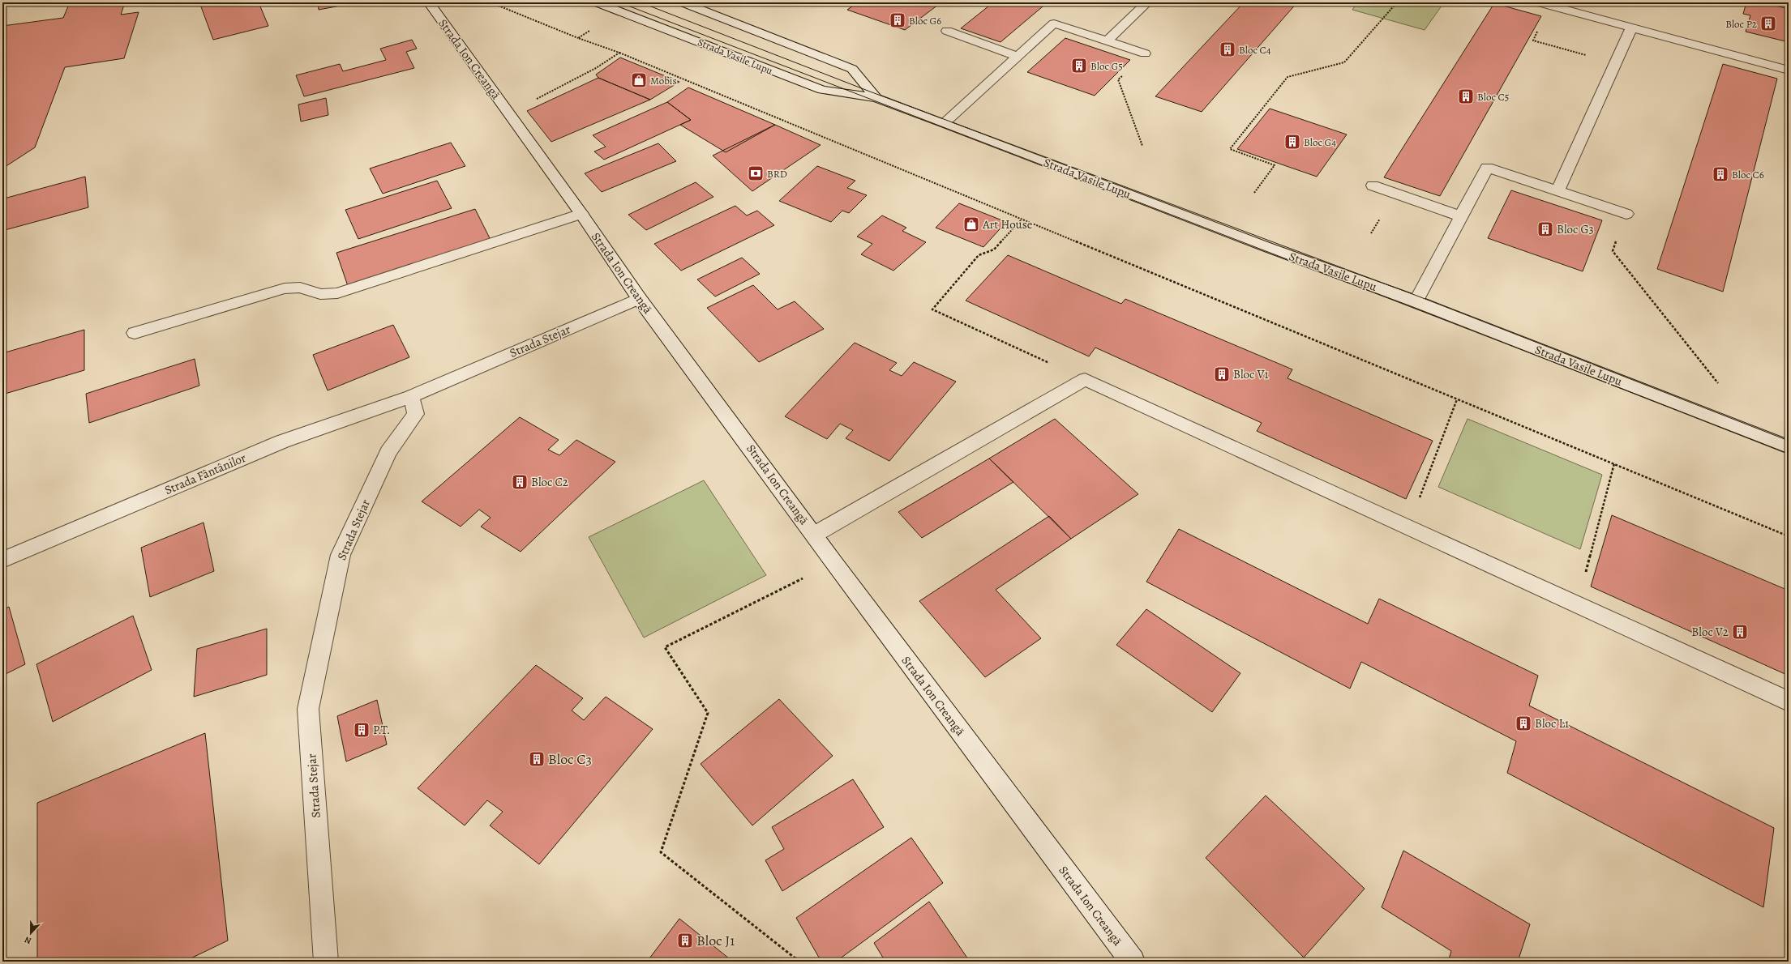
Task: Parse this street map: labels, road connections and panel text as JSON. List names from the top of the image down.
{
  "streets": {
    "street": [
      "Strada Vasile Lupu",
      "Strada Ion Creangă",
      "Strada Stejar",
      "Strada Fântânilor"
    ]
  },
  "crossings": [
    ["Strada Ion Creangă", "Strada Stejar"],
    ["Strada Stejar", "Strada Fântânilor"]
  ],
  "places": {
    "building": [
      "Bloc G6",
      "Bloc P2",
      "Bloc C4",
      "Bloc G5",
      "Bloc C5",
      "Bloc G4",
      "Bloc C6",
      "Bloc G3",
      "Bloc V1",
      "Bloc C2",
      "Bloc V2",
      "Bloc L1",
      "P.T.",
      "Bloc C3",
      "Bloc J1"
    ],
    "shop": ["Mobis", "Art House"],
    "bank": ["BRD"]
  },
  "north": "bottom"
}
